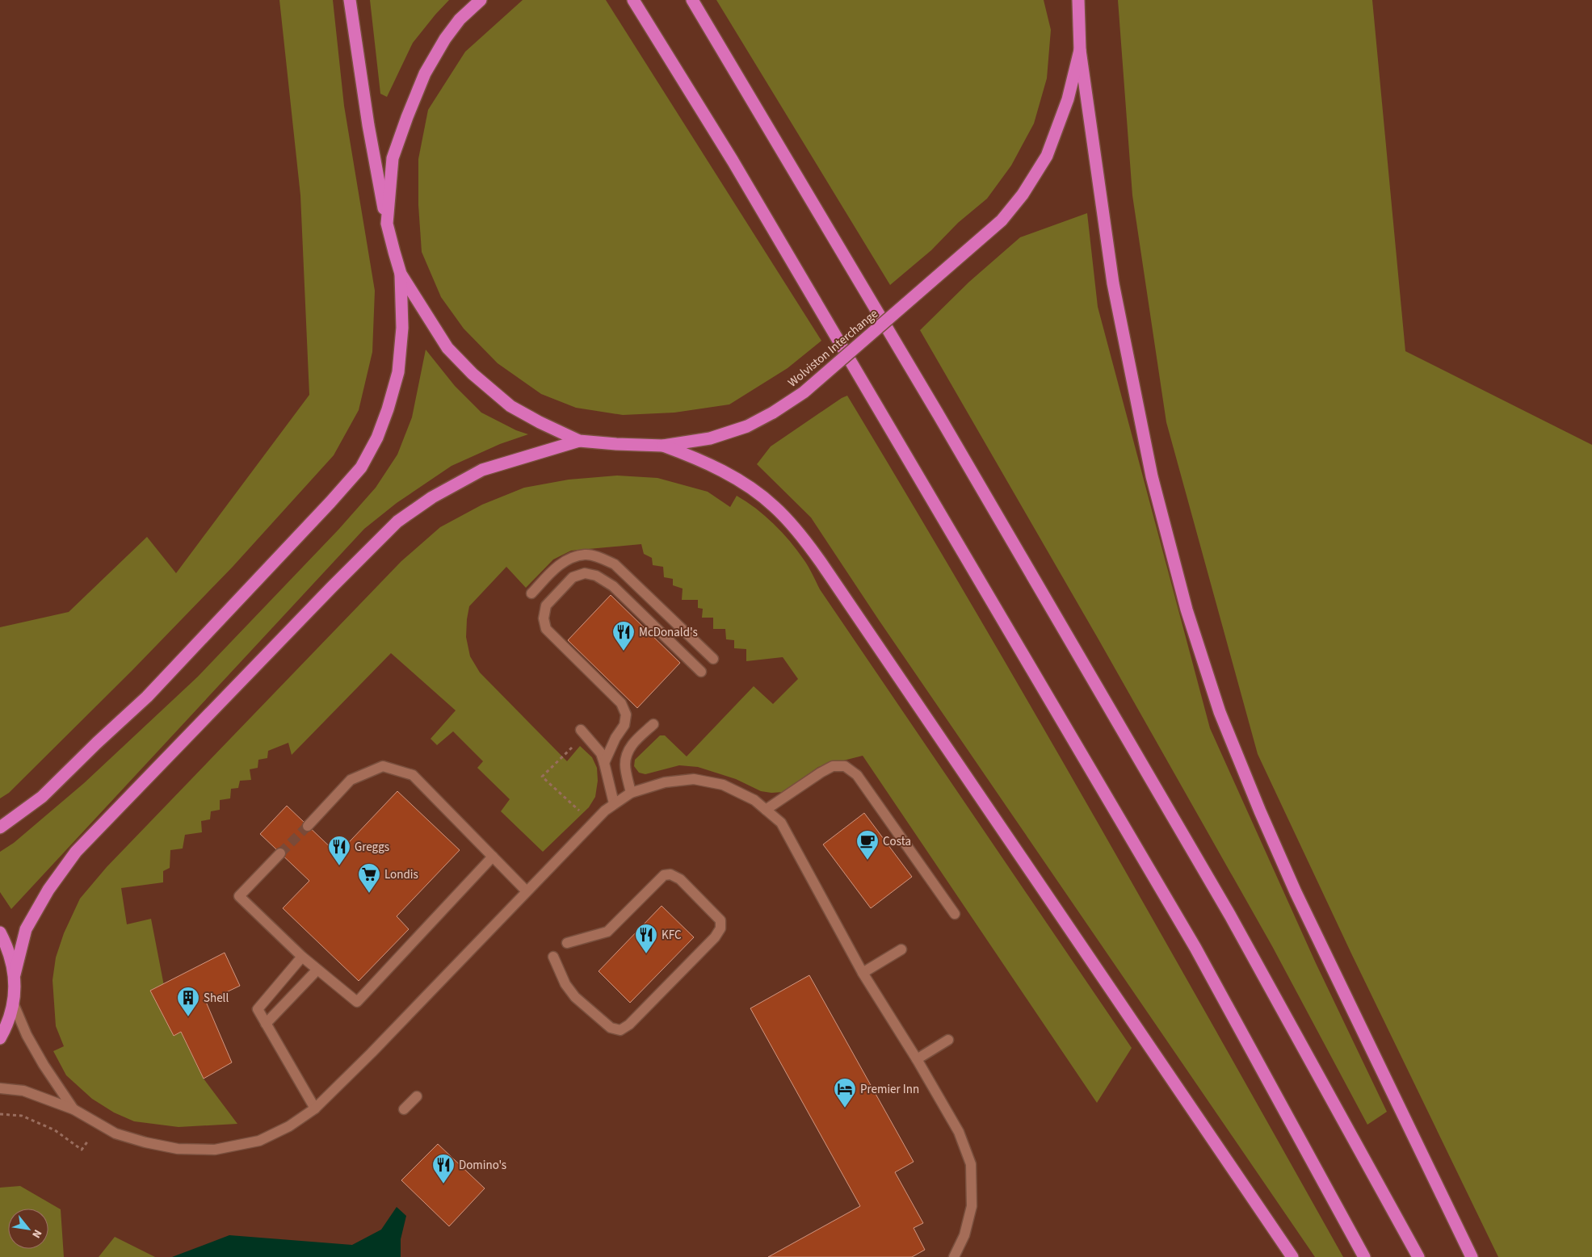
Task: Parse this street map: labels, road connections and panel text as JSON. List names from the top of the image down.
{
  "streets": {
    "highway": ["Wolviston Interchange"]
  },
  "places": {
    "restaurant": [
      "McDonald's",
      "Greggs",
      "KFC",
      "Domino's"
    ],
    "cafe": ["Costa"],
    "supermarket": ["Londis"],
    "building": ["Shell"],
    "hotel": ["Premier Inn"]
  },
  "north": "bottom right"
}
